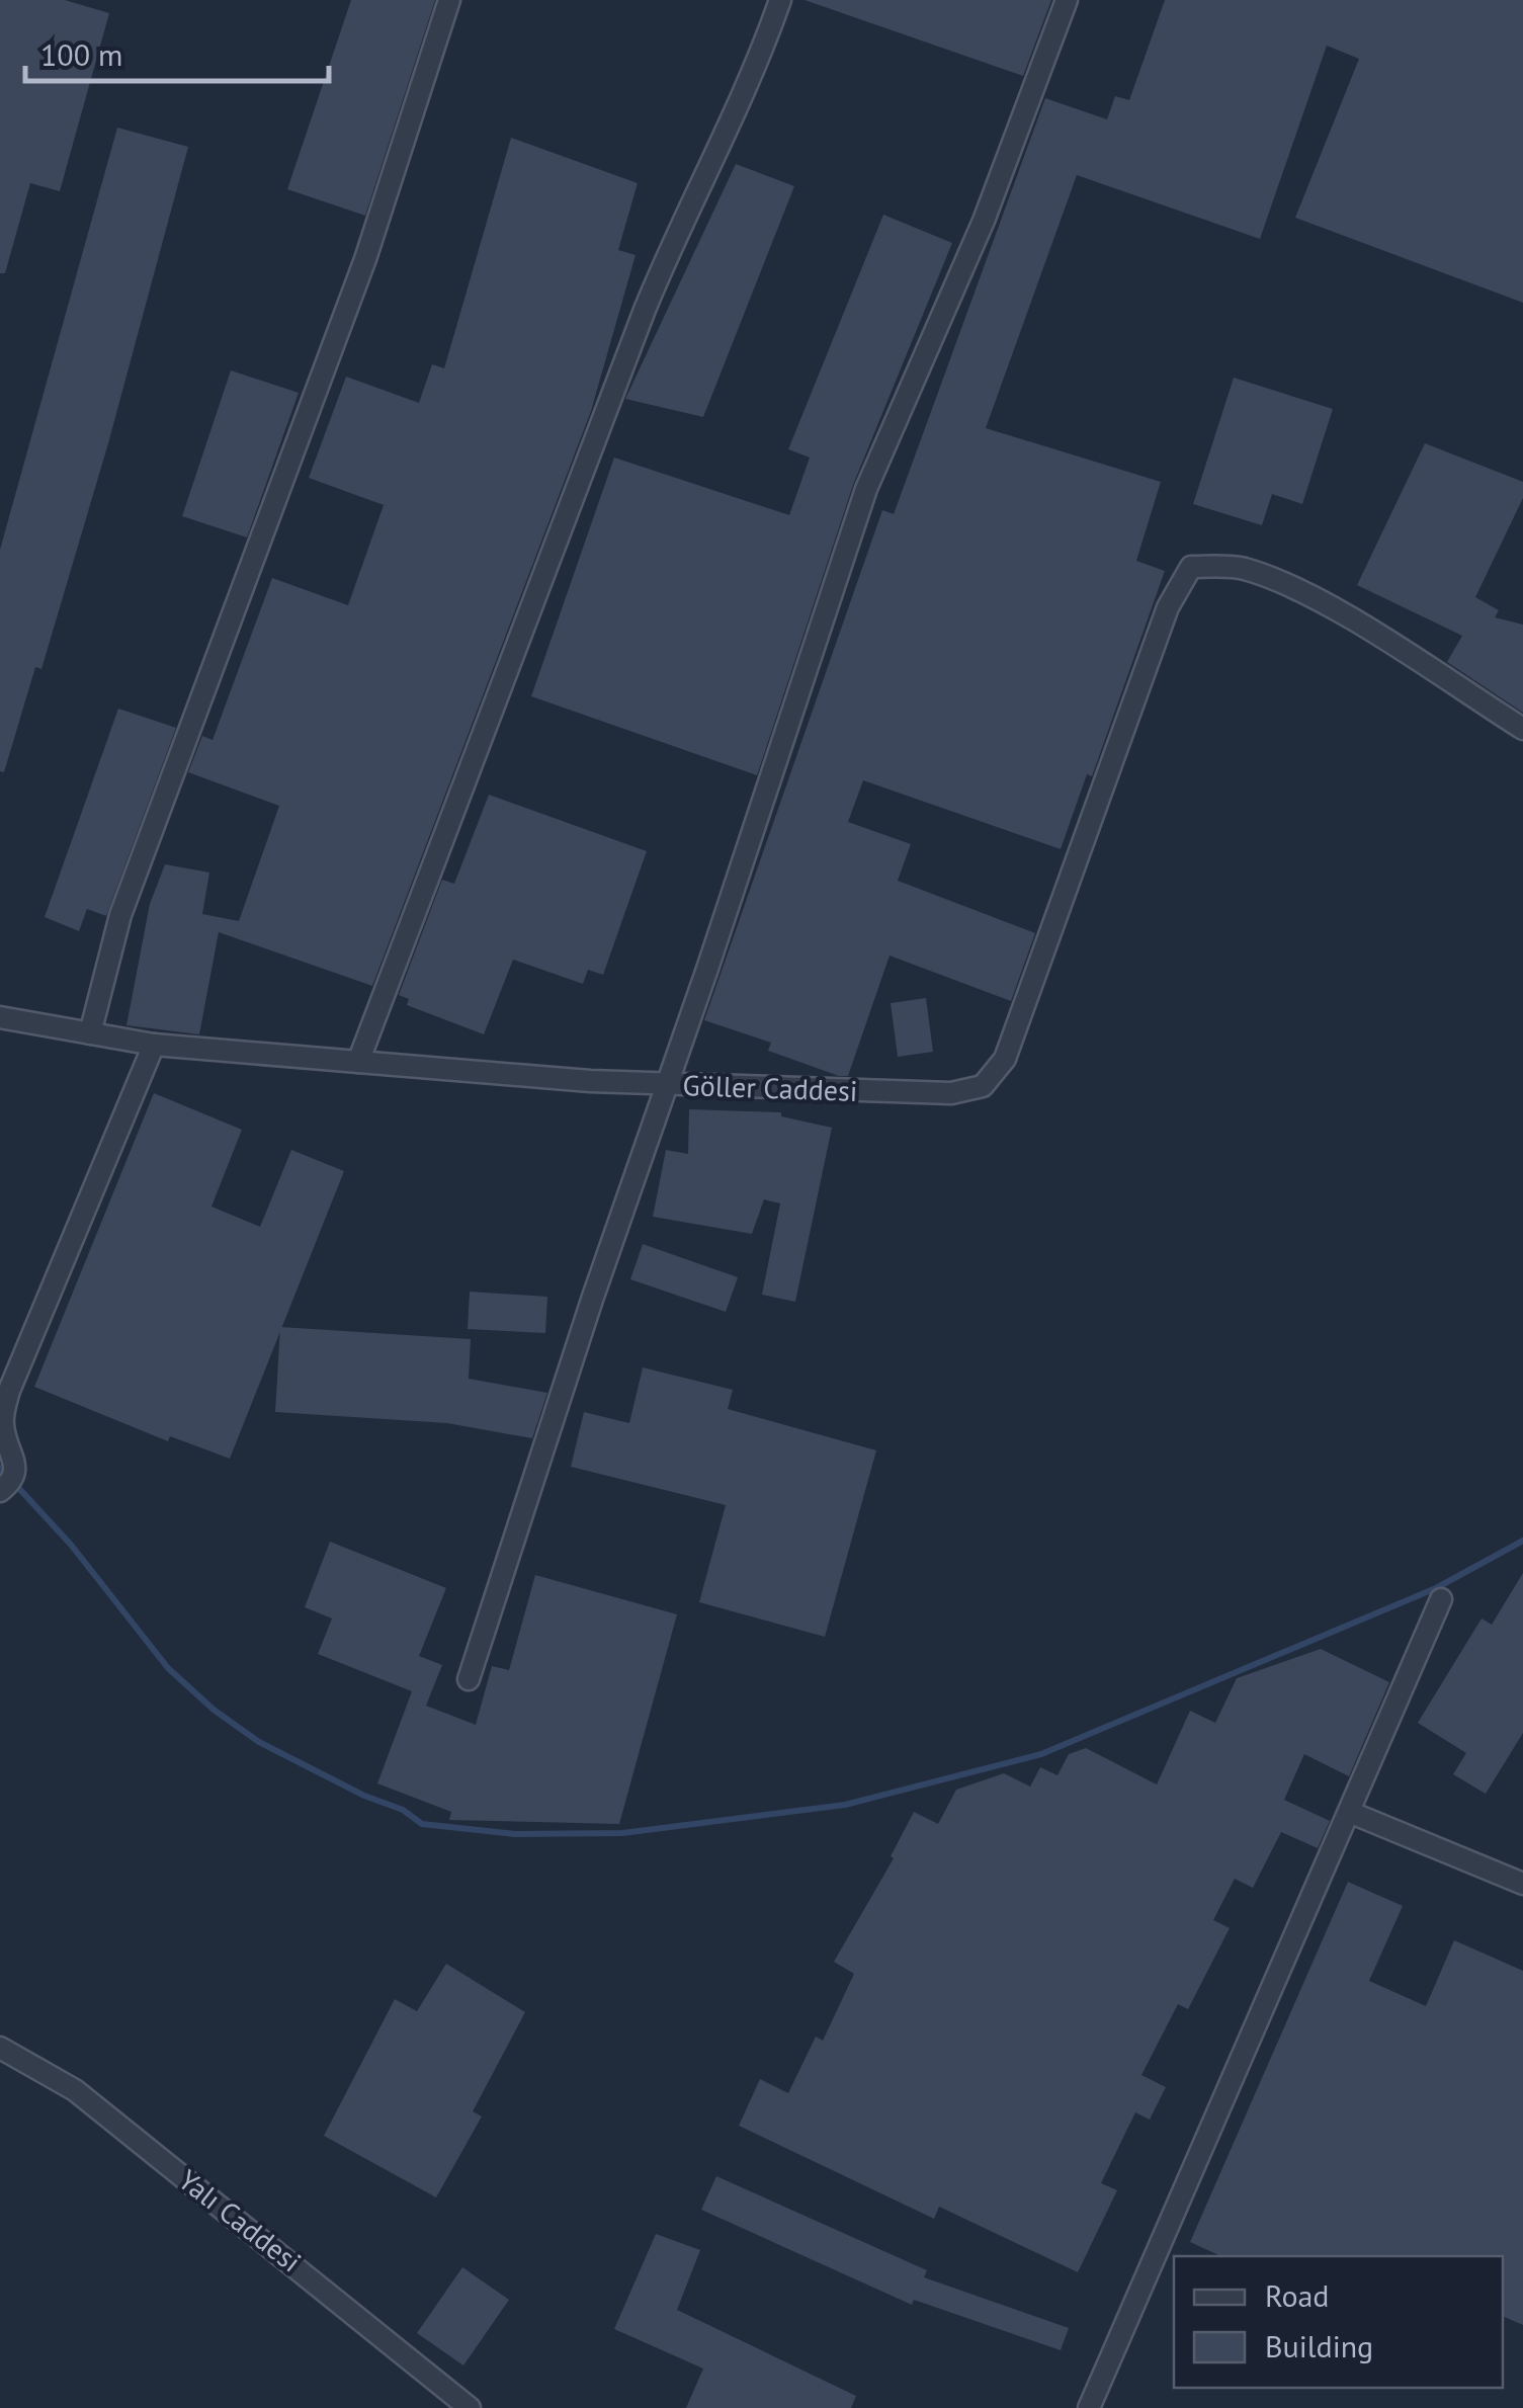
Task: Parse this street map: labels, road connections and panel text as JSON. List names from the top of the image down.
{
  "streets": {
    "street": ["Göller Caddesi", "Yalı Caddesi"]
  },
  "legend": ["Road", "Building"],
  "scale_bar": "100 m"
}
